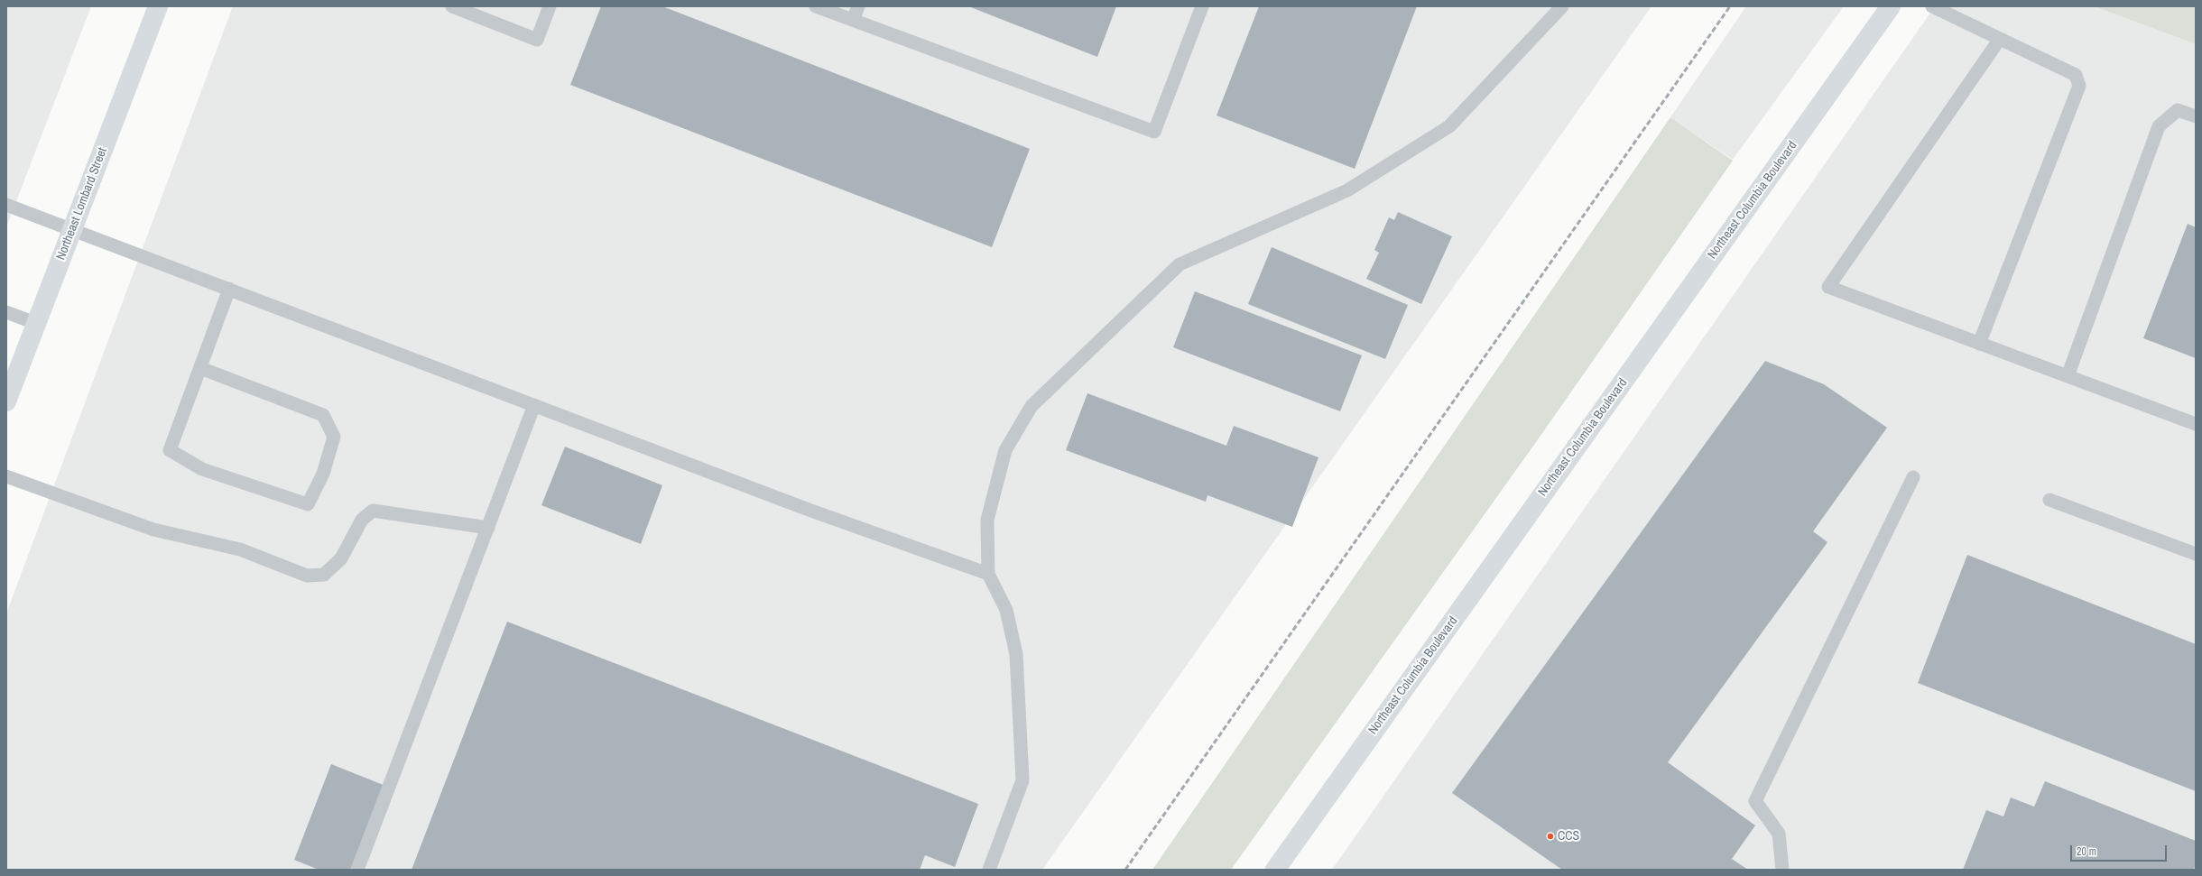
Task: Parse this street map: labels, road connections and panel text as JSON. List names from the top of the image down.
{
  "streets": {
    "main road": ["Northeast Columbia Boulevard", "Northeast Lombard Street"]
  },
  "places": ["CCS"],
  "scale_bar": "20 m"
}
